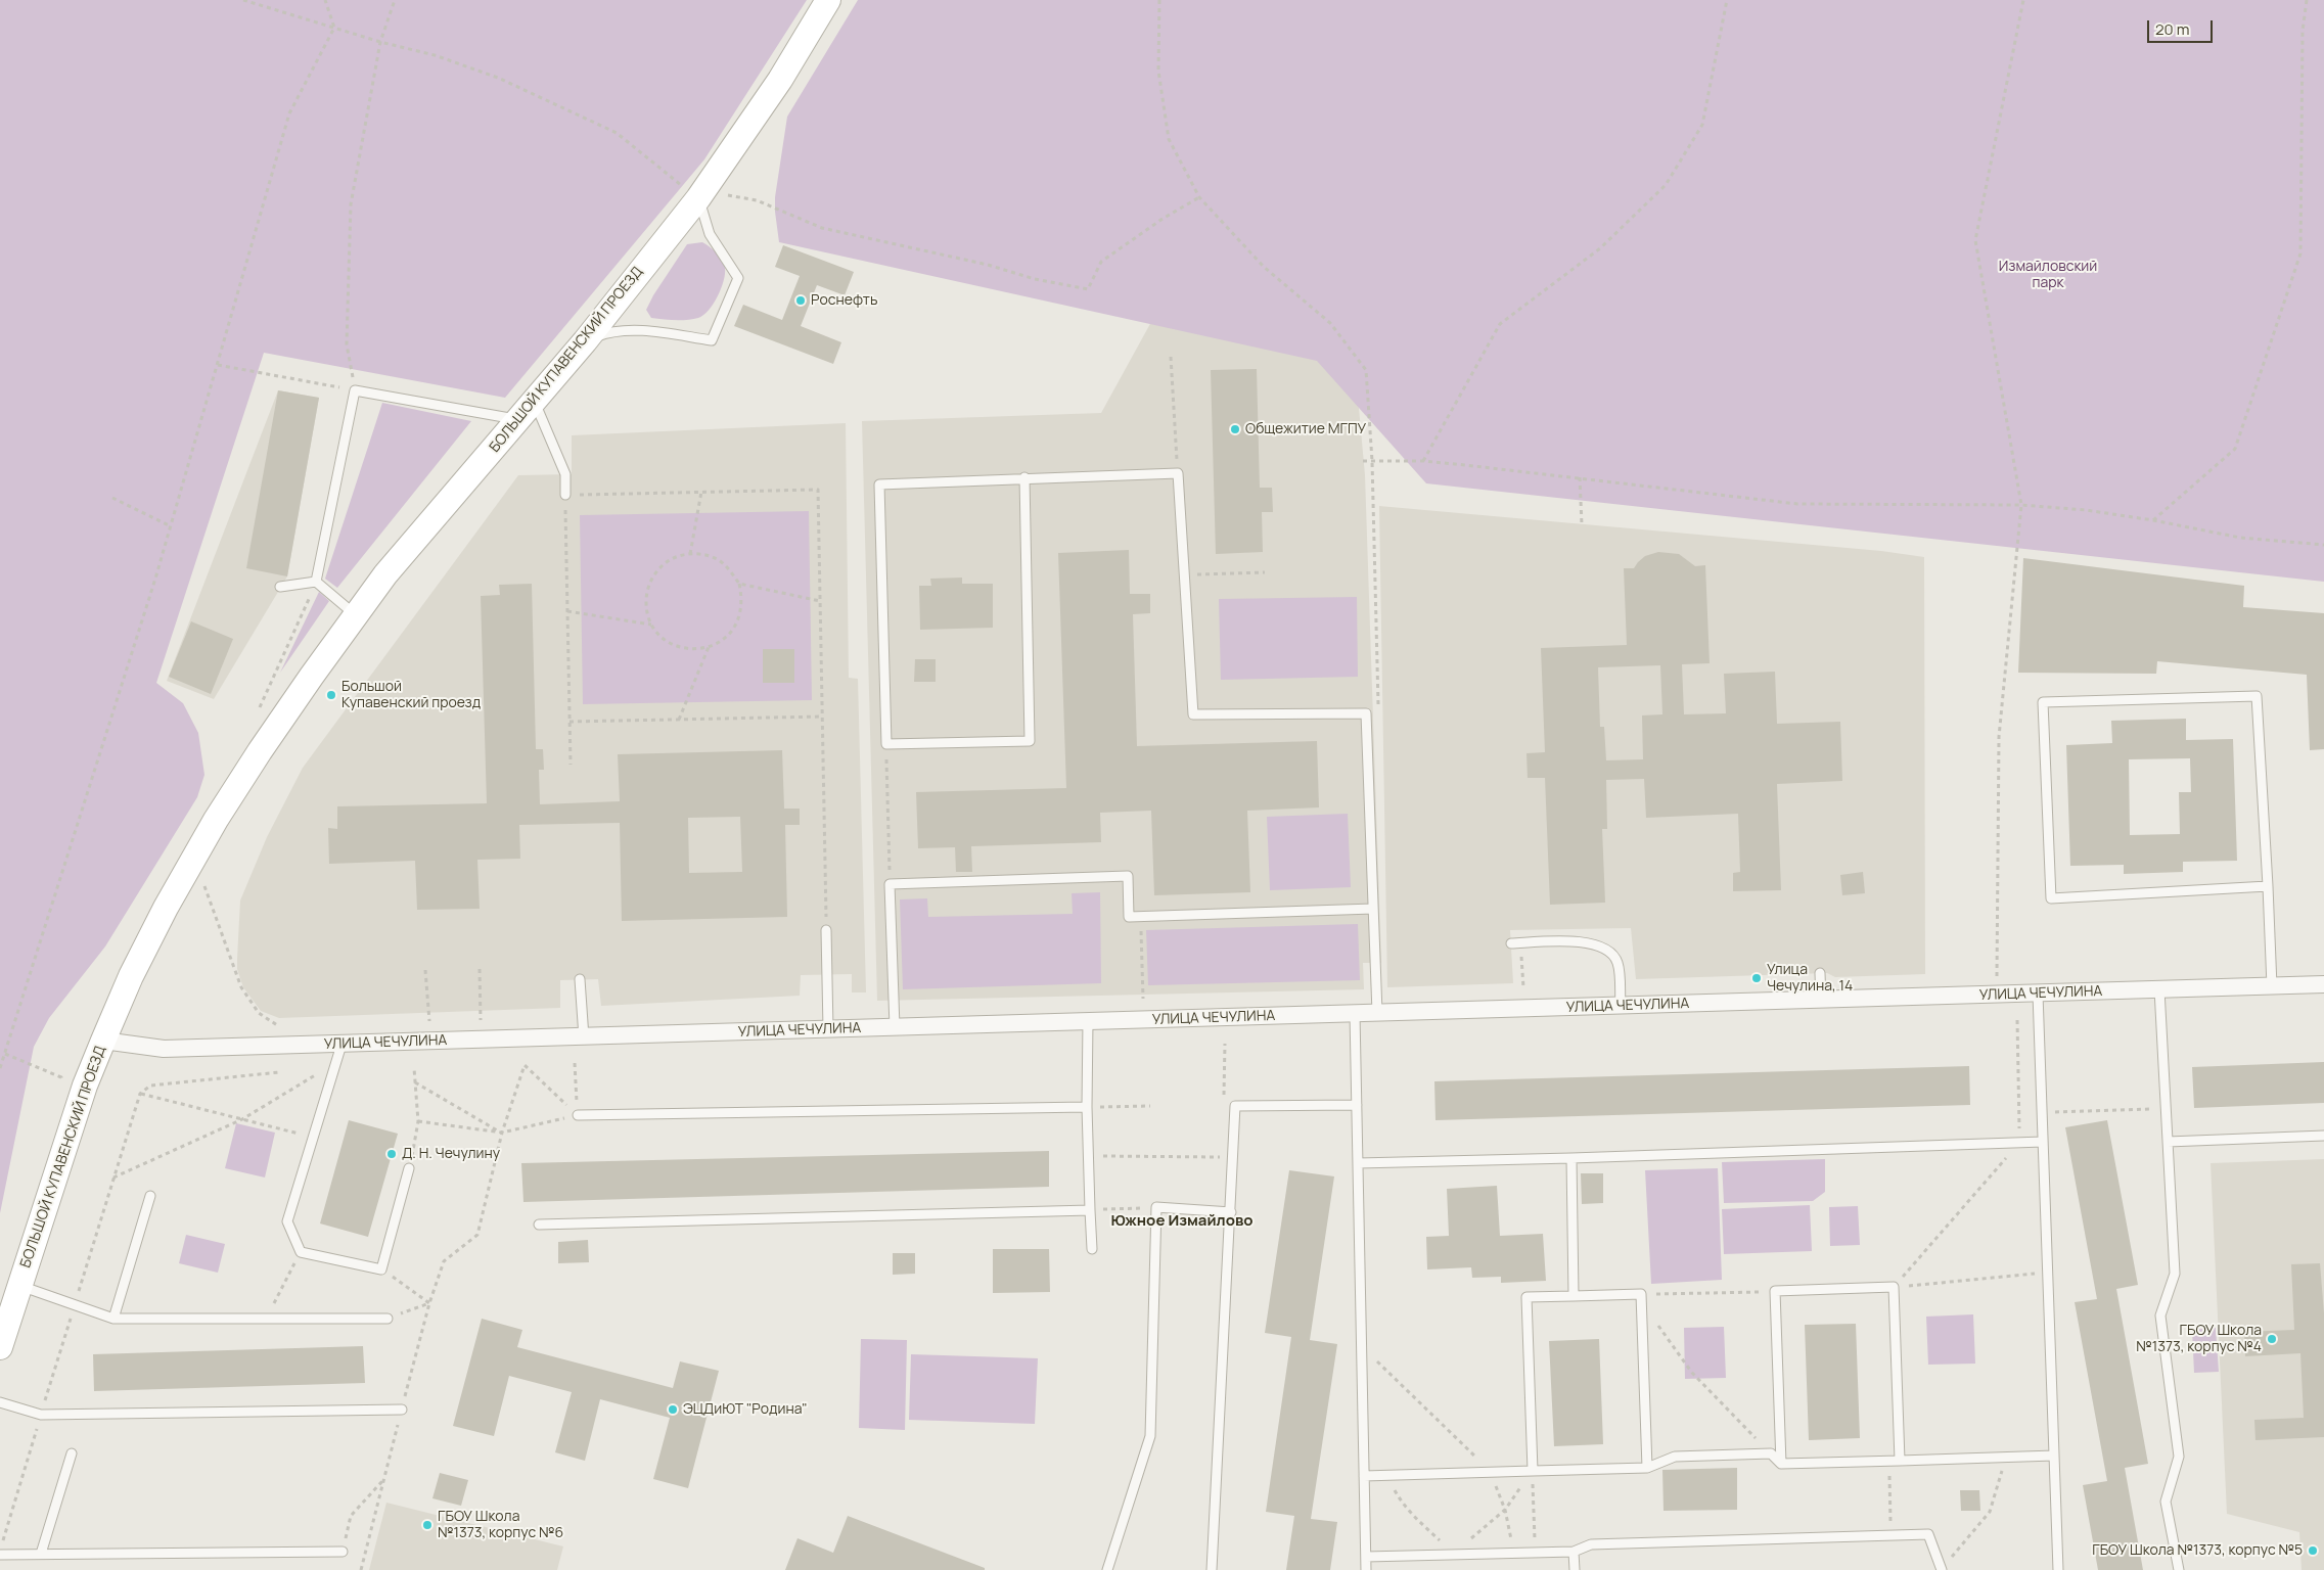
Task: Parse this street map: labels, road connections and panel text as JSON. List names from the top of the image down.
{
  "streets": {
    "main road": ["БОЛЬШОЙ КУПАВЕНСКИЙ ПРОЕЗД"],
    "street": ["УЛИЦА ЧЕЧУЛИНА"]
  },
  "crossings": [
    ["БОЛЬШОЙ КУПАВЕНСКИЙ ПРОЕЗД", "УЛИЦА ЧЕЧУЛИНА"]
  ],
  "districts": ["Южное Измайлово"],
  "parks": ["Измайловский парк"],
  "places": [
    "Роснефть",
    "Общежитие МГПУ",
    "Большой Купавенский проезд",
    "Улица Чечулина, 14",
    "Д. Н. Чечулину",
    "ГБОУ Школа №1373, корпус №4",
    "ЭЦДиЮТ \"Родина\"",
    "ГБОУ Школа №1373, корпус №6",
    "ГБОУ Школа №1373, корпус №5"
  ],
  "scale_bar": "20 m"
}
